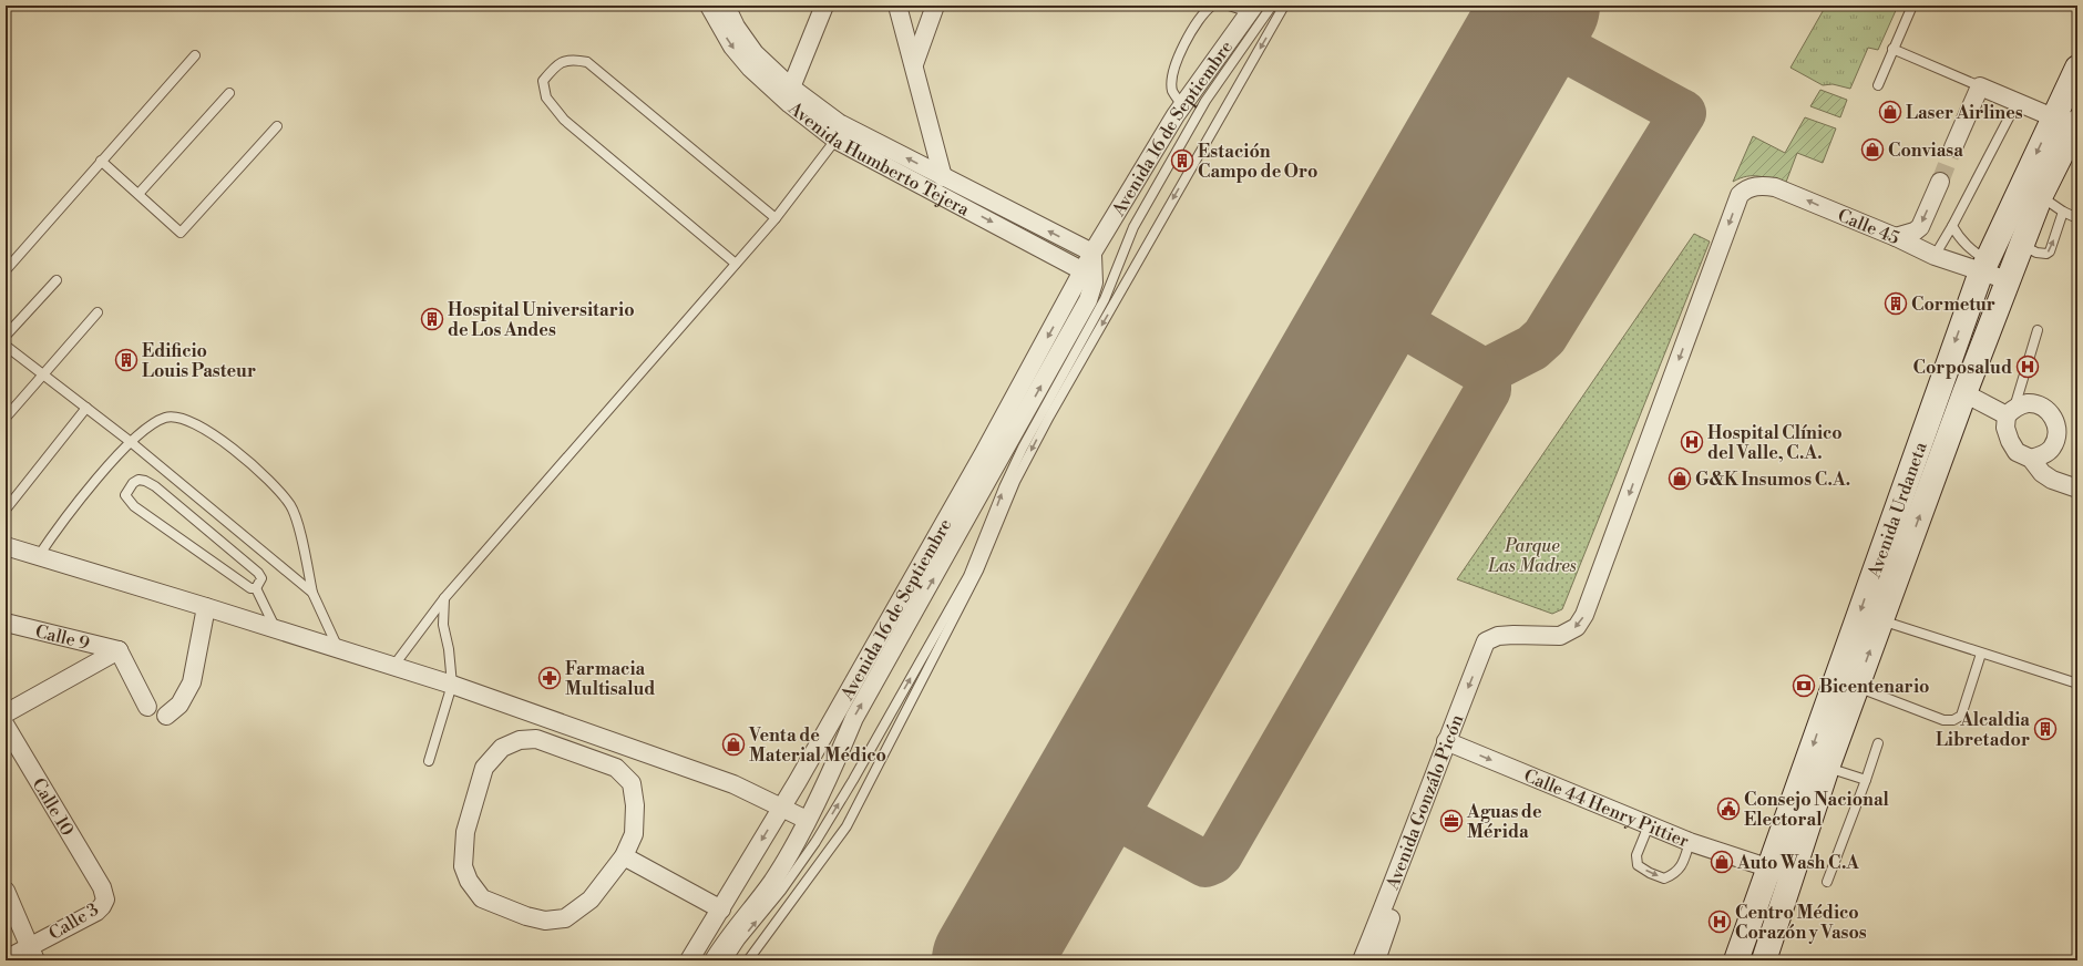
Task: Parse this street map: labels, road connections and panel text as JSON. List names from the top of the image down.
{
  "streets": {
    "street": [
      "Avenida 16 de Septiembre",
      "Avenida Humberto Tejera",
      "Calle 45",
      "Avenida Urdaneta",
      "Calle 9",
      "Avenida Gonzálo Picón",
      "Calle 10",
      "Calle 44 Henry Pittier",
      "Calle 3"
    ]
  },
  "crossings": [
    ["Avenida 16 de Septiembre", "Avenida Humberto Tejera"],
    ["Calle 45", "Avenida Urdaneta"],
    ["Calle 45", "Avenida Gonzálo Picón"],
    ["Avenida Urdaneta", "Calle 44 Henry Pittier"],
    ["Avenida Gonzálo Picón", "Calle 44 Henry Pittier"],
    ["Calle 10", "Calle 3"]
  ],
  "one_way": ["Calle 44 Henry Pittier"],
  "parks": ["Parque Las Madres"],
  "places": {
    "shop": [
      "Laser Airlines",
      "Conviasa",
      "G&K Insumos C.A.",
      "Venta de Material Médico",
      "Auto Wash C.A"
    ],
    "building": [
      "Estación Campo de Oro",
      "Cormetur",
      "Hospital Universitario de Los Andes",
      "Edificio Louis Pasteur",
      "Alcaldia Libretador"
    ],
    "hospital": ["Corposalud", "Hospital Clínico del Valle, C.A.", "Centro Médico Corazón y Vasos"],
    "pharmacy": ["Farmacia Multisalud"],
    "bank": ["Bicentenario"],
    "public building": ["Consejo Nacional Electoral"],
    "office": ["Aguas de Mérida"]
  }
}
